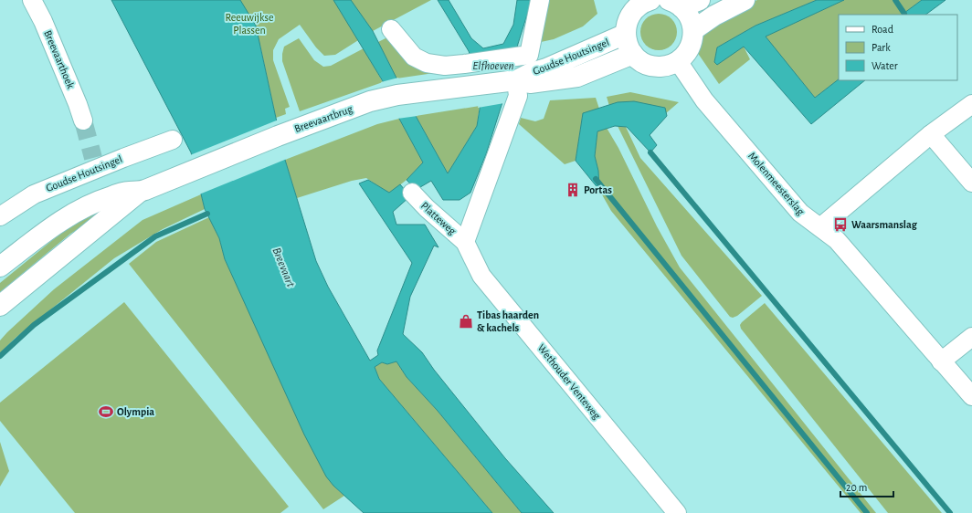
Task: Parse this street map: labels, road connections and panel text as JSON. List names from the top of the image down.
{
  "streets": {
    "main road": ["Goudse Houtsingel", "Breevaartbrug"],
    "street": [
      "Breevaarthoek",
      "Molenmeesterslag",
      "Platteweg",
      "Wethouder Venteweg"
    ]
  },
  "crossings": [
    ["Goudse Houtsingel", "Breevaartbrug"],
    ["Platteweg", "Wethouder Venteweg"]
  ],
  "water": ["Elfhoeven", "Breevaart"],
  "parks": ["Reeuwijkse Plassen"],
  "places": {
    "building": ["Portas"],
    "bus stop": ["Waarsmanslag"],
    "shop": ["Tibas haarden & kachels"],
    "sports": ["Olympia"]
  },
  "legend": ["Road", "Park", "Water"],
  "scale_bar": "20 m"
}
